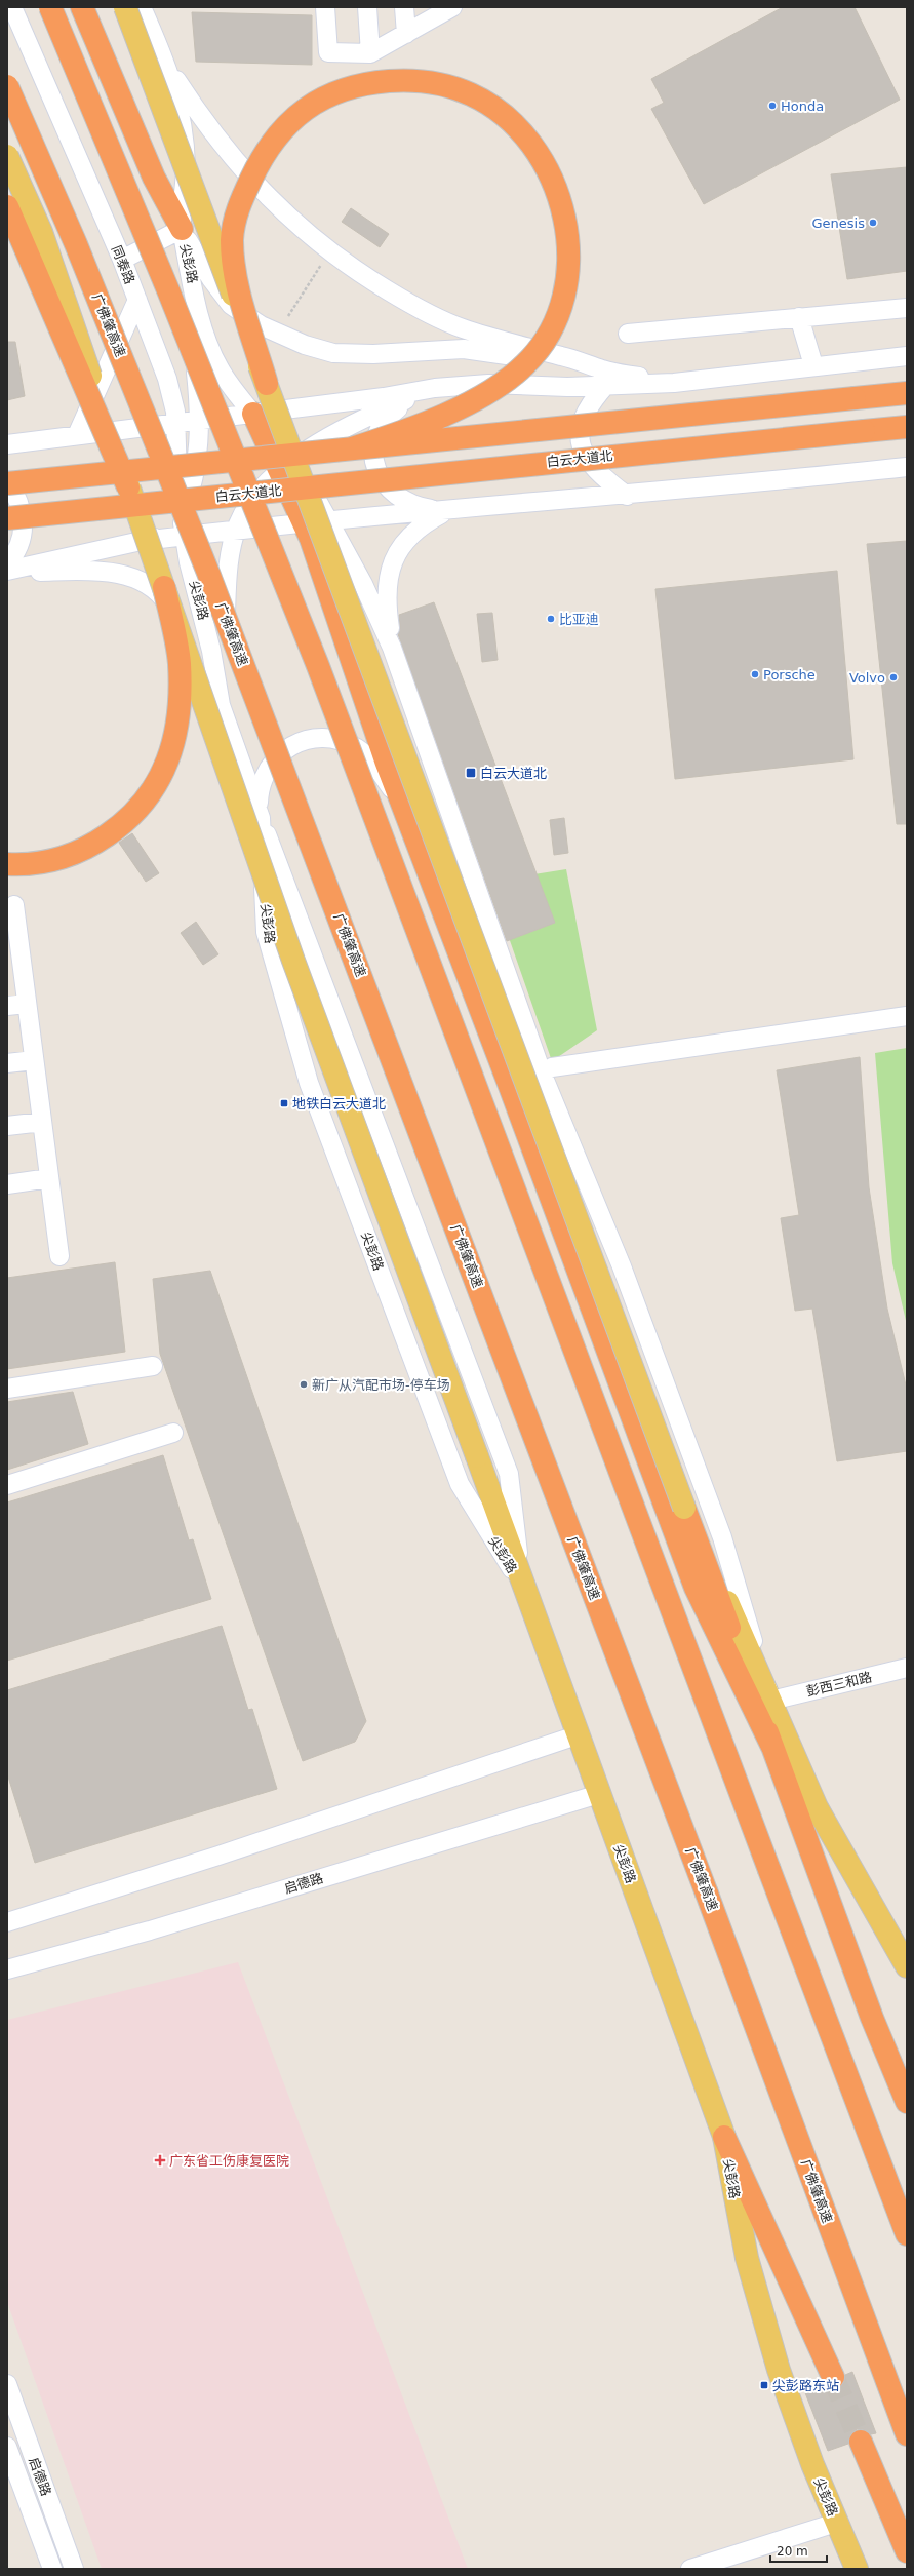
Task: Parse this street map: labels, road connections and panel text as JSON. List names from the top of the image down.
{
  "streets": {
    "highway": ["广佛肇高速", "白云大道北"],
    "main road": ["尖彭路"],
    "street": ["同泰路", "彭西三和路", "启德路"]
  },
  "crossings": [
    ["尖彭路", "同泰路"],
    ["尖彭路", "彭西三和路"],
    ["尖彭路", "启德路"]
  ],
  "places": {
    "other": [
      "Honda",
      "Genesis",
      "比亚迪",
      "Porsche",
      "Volvo",
      "新广从汽配市场-停车场"
    ],
    "transit": ["白云大道北", "地铁白云大道北", "尖彭路东站"],
    "health": ["广东省工伤康复医院"]
  },
  "scale_bar": "20 m"
}
